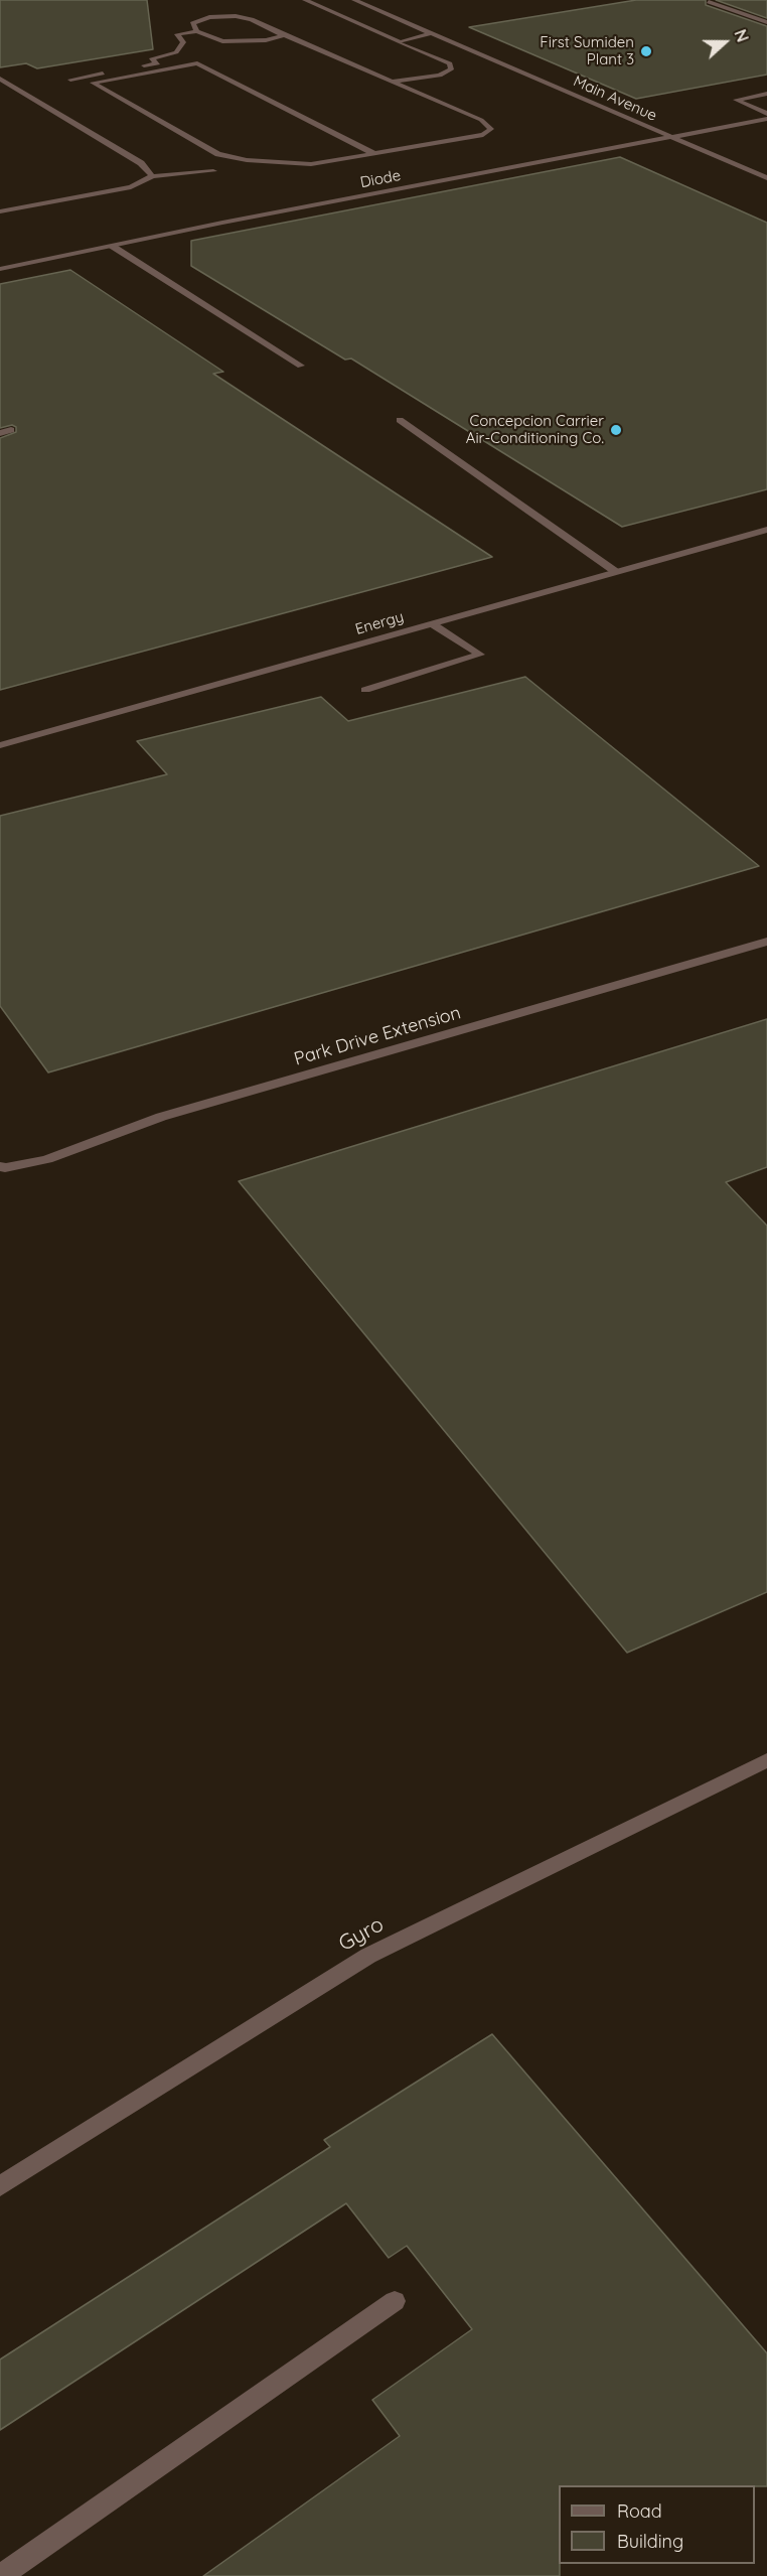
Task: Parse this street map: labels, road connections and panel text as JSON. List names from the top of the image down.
{
  "streets": {
    "street": [
      "Main Avenue",
      "Diode",
      "Energy",
      "Park Drive Extension",
      "Gyro"
    ]
  },
  "crossings": [
    ["Main Avenue", "Diode"]
  ],
  "places": ["First Sumiden Plant 3", "Concepcion Carrier Air-Conditioning Co."],
  "legend": ["Road", "Building"],
  "north": "right"
}
